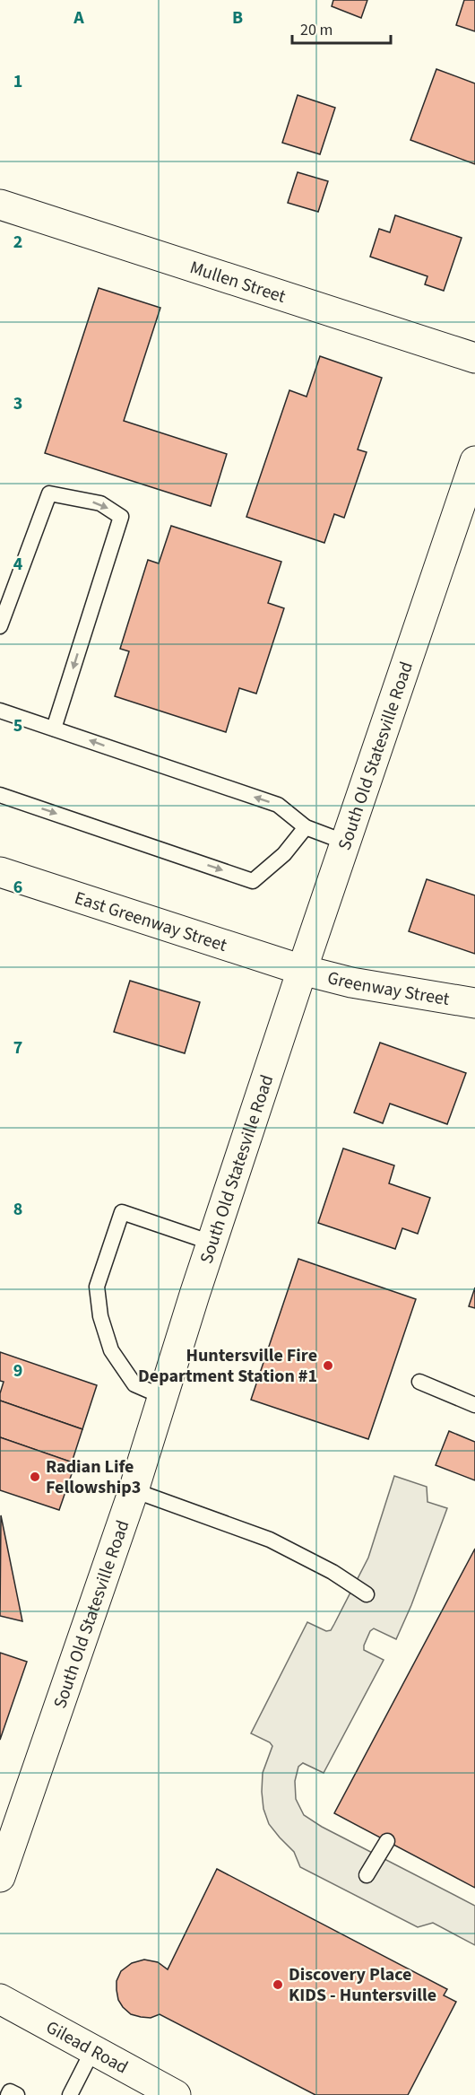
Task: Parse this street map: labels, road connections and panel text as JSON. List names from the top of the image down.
{
  "streets": {
    "main road": [
      "Mullen Street",
      "South Old Statesville Road",
      "East Greenway Street",
      "Greenway Street",
      "Gilead Road"
    ]
  },
  "crossings": [
    ["South Old Statesville Road", "East Greenway Street"],
    ["South Old Statesville Road", "Greenway Street"],
    ["East Greenway Street", "Greenway Street"]
  ],
  "places": ["Huntersville Fire Department Station #1", "Radian Life Fellowship3", "Discovery Place KIDS - Huntersville"],
  "scale_bar": "20 m",
  "grid": {
    "columns": ["A", "B"],
    "rows": [
      "1",
      "2",
      "3",
      "4",
      "5",
      "6",
      "7",
      "8",
      "9"
    ]
  }
}
